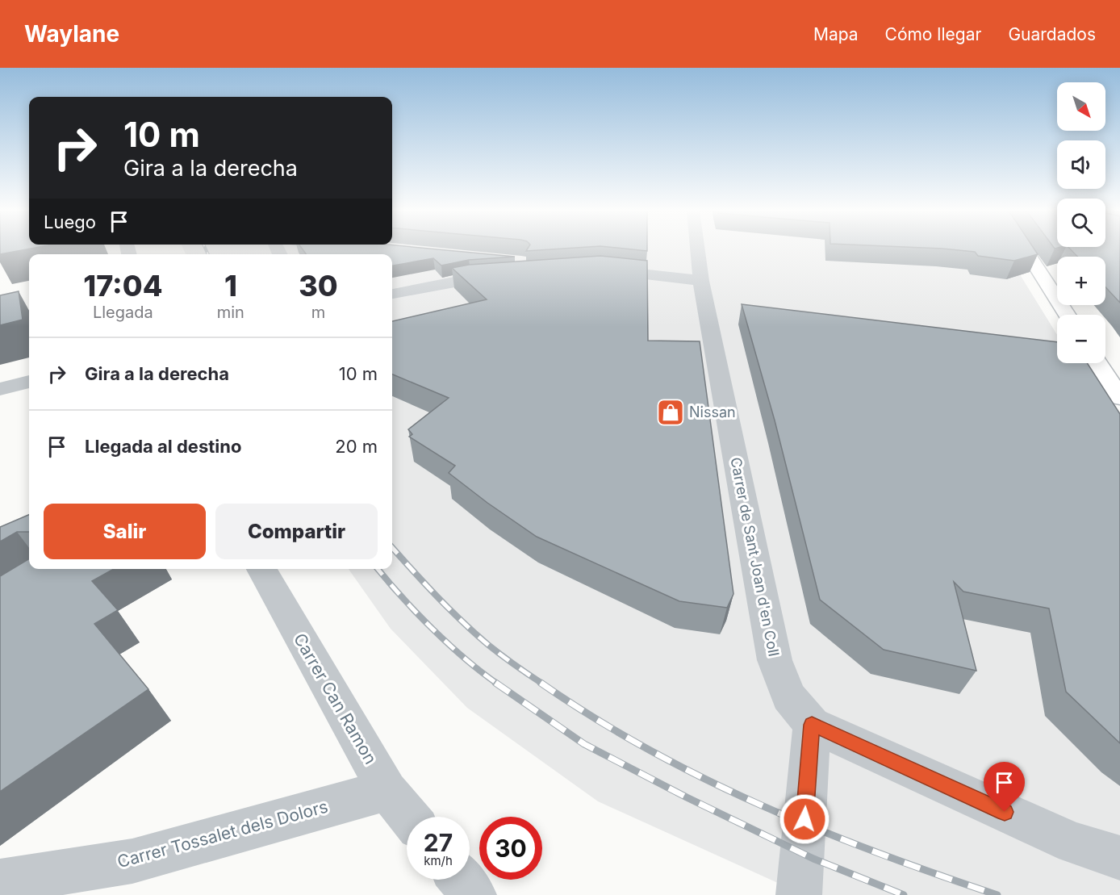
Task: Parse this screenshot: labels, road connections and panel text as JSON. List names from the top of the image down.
{
  "streets": {
    "street": ["Carrer de Sant Joan d'en Coll", "Carrer Can Ramon", "Carrer Tossalet dels Dolors"]
  },
  "crossings": [
    ["Carrer Can Ramon", "Carrer Tossalet dels Dolors"]
  ],
  "places": {
    "shop": ["Nissan"]
  },
  "north": "bottom right",
  "page": {
    "header": "Waylane",
    "nav": ["Mapa", "Cómo llegar", "Guardados"],
    "map_buttons": ["+", "−"],
    "turn": ["10 m", "Gira a la derecha"],
    "then": "Luego",
    "eta": [
      "17:04",
      "Llegada",
      "1",
      "min",
      "30",
      "m"
    ],
    "list": [
      {
        "name": "Gira a la derecha",
        "value": "10 m"
      },
      {
        "name": "Llegada al destino",
        "value": "20 m"
      }
    ],
    "buttons": ["Salir", "Compartir"],
    "speed": "27 km/h",
    "limit": "30"
  }
}
